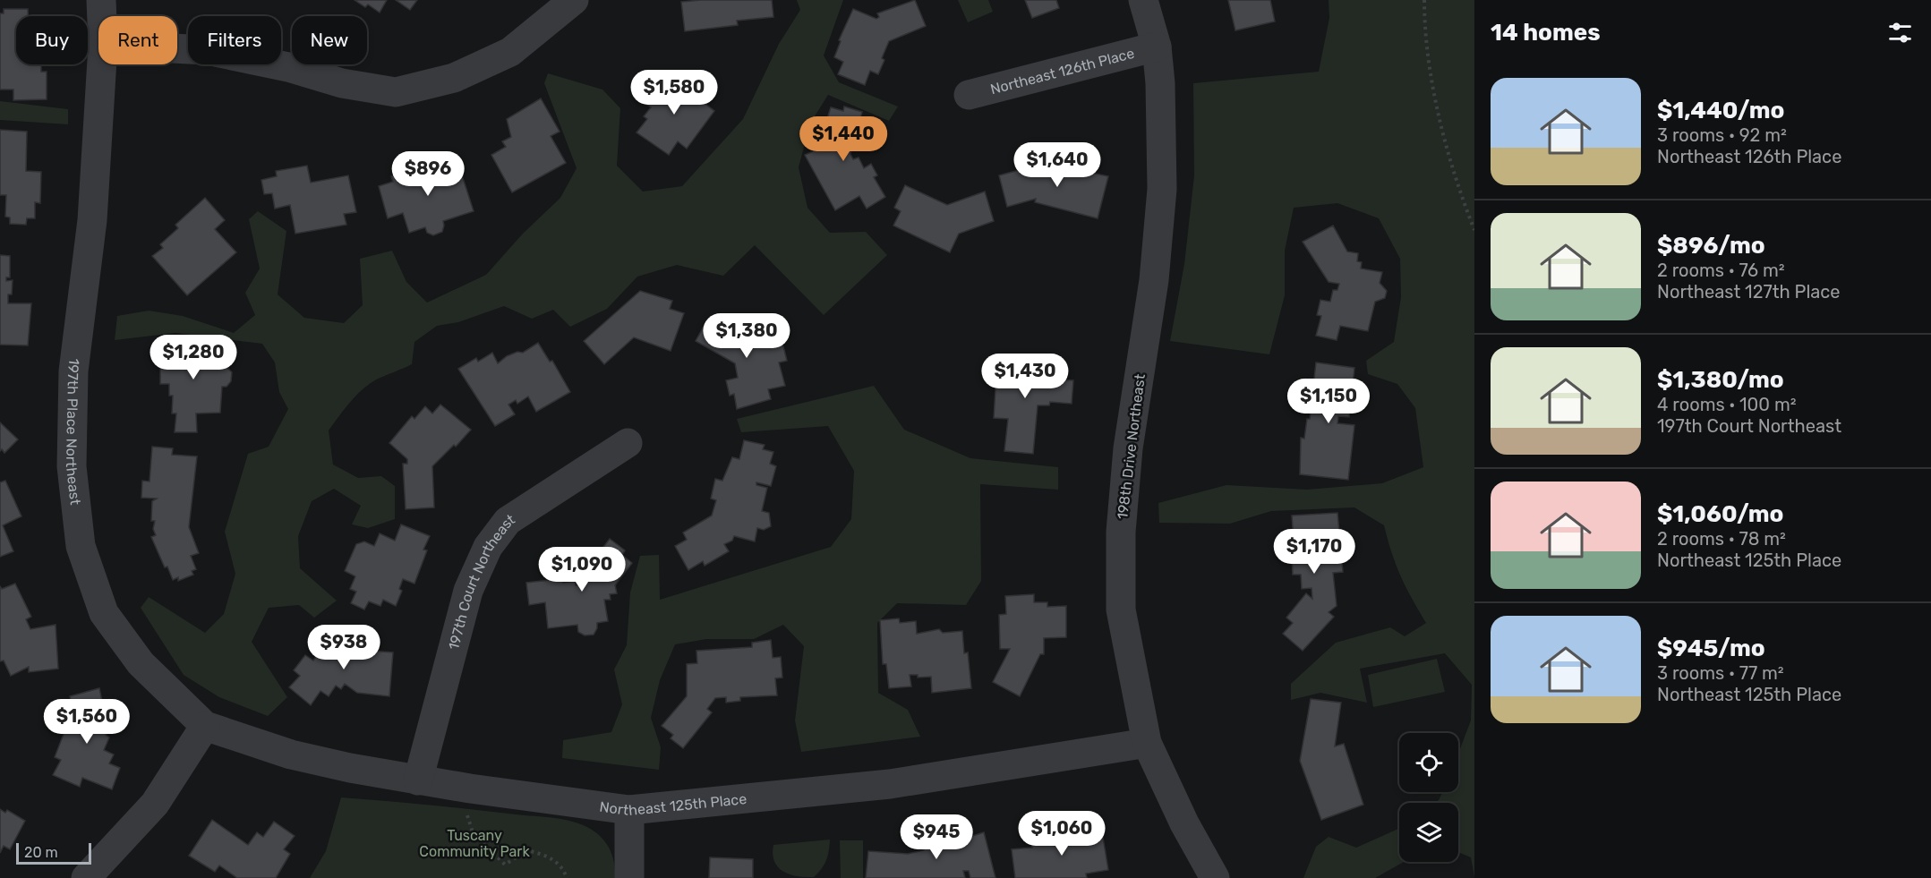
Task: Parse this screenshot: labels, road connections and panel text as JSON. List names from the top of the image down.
{
  "streets": {
    "street": [
      "Northeast 126th Place",
      "197th Place Northeast",
      "198th Drive Northeast",
      "197th Court Northeast",
      "Northeast 125th Place"
    ]
  },
  "crossings": [
    ["Northeast 126th Place", "198th Drive Northeast"],
    ["197th Place Northeast", "Northeast 125th Place"],
    ["198th Drive Northeast", "Northeast 125th Place"],
    ["197th Court Northeast", "Northeast 125th Place"]
  ],
  "parks": ["Tuscany Community Park"],
  "scale_bar": "20 m",
  "page": {
    "heading": "14 homes",
    "chip": [
      "Buy",
      "Rent",
      "Filters",
      "New"
    ],
    "list": [
      {
        "name": "$1,440/mo",
        "note": "3 rooms · 92 m² · Northeast 126th Place"
      },
      {
        "name": "$896/mo",
        "note": "2 rooms · 76 m² · Northeast 127th Place"
      },
      {
        "name": "$1,380/mo",
        "note": "4 rooms · 100 m² · 197th Court Northeast"
      },
      {
        "name": "$1,060/mo",
        "note": "2 rooms · 78 m² · Northeast 125th Place"
      },
      {
        "name": "$945/mo",
        "note": "3 rooms · 77 m² · Northeast 125th Place"
      }
    ],
    "price": [
      "$1,580",
      "$1,440",
      "$1,640",
      "$896",
      "$1,380",
      "$1,280",
      "$1,430",
      "$1,150",
      "$1,170",
      "$1,090",
      "$938",
      "$1,560",
      "$1,060",
      "$945"
    ],
    "scale": "20 m"
  }
}
